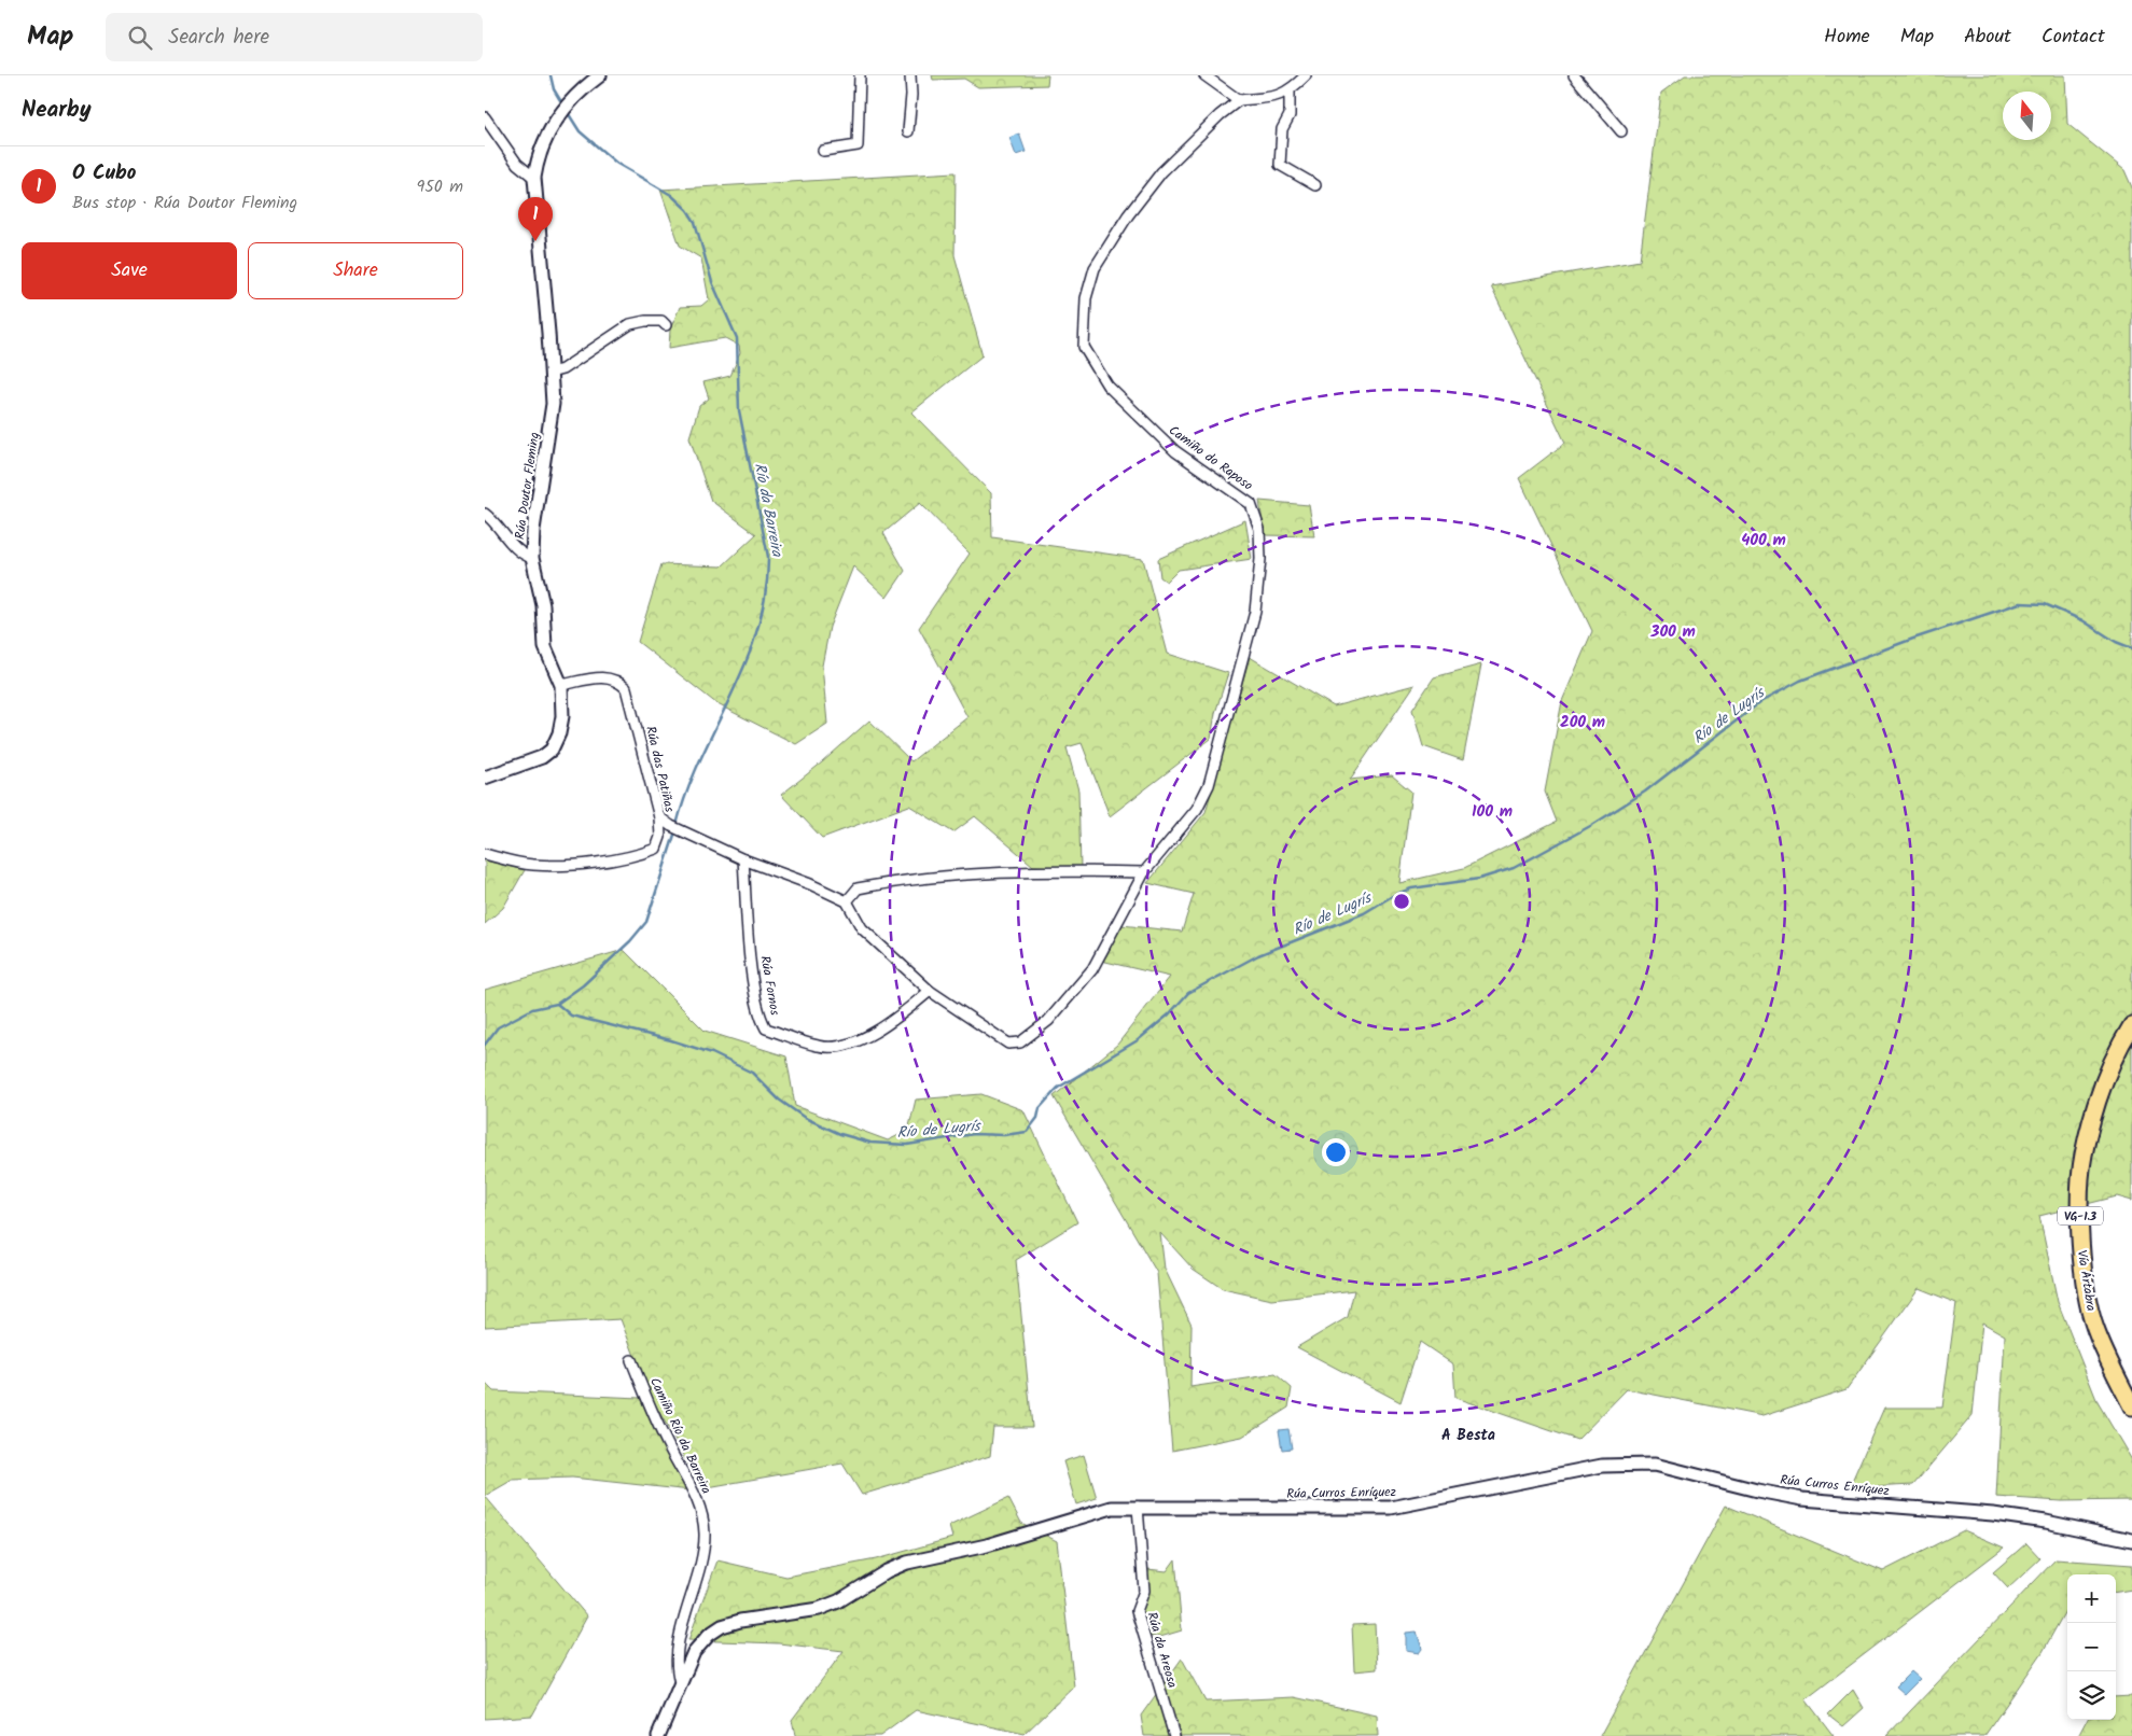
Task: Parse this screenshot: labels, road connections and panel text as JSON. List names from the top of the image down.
{
  "streets": {
    "highway": ["VG-1.3", "Vía Ártabra"],
    "street": [
      "Camiño do Raposo",
      "Rúa Doutor Fleming",
      "Rúa das Patiñas",
      "Rúa Fornos",
      "Camiño Río da Barreira",
      "Rúa Curros Enríquez",
      "Rúa da Areosa"
    ]
  },
  "crossings": [
    ["Rúa Doutor Fleming", "Rúa das Patiñas"],
    ["Camiño Río da Barreira", "Rúa Curros Enríquez"],
    ["Rúa Curros Enríquez", "Rúa da Areosa"]
  ],
  "districts": ["A Besta"],
  "water": ["Río da Barreira", "Río de Lugrís"],
  "north": "top",
  "page": {
    "header": "Map",
    "search": "Search here",
    "nav": [
      "Home",
      "Map",
      "About",
      "Contact"
    ],
    "heading": "Nearby",
    "list": [
      {
        "mark": "1",
        "name": "O Cubo",
        "note": "Bus stop · Rúa Doutor Fleming",
        "value": "950 m"
      }
    ],
    "pins": "1",
    "buttons": ["Save", "Share"],
    "map_buttons": ["+", "−"]
  },
  "rings": [
    "400 m",
    "300 m",
    "200 m",
    "100 m"
  ]
}
